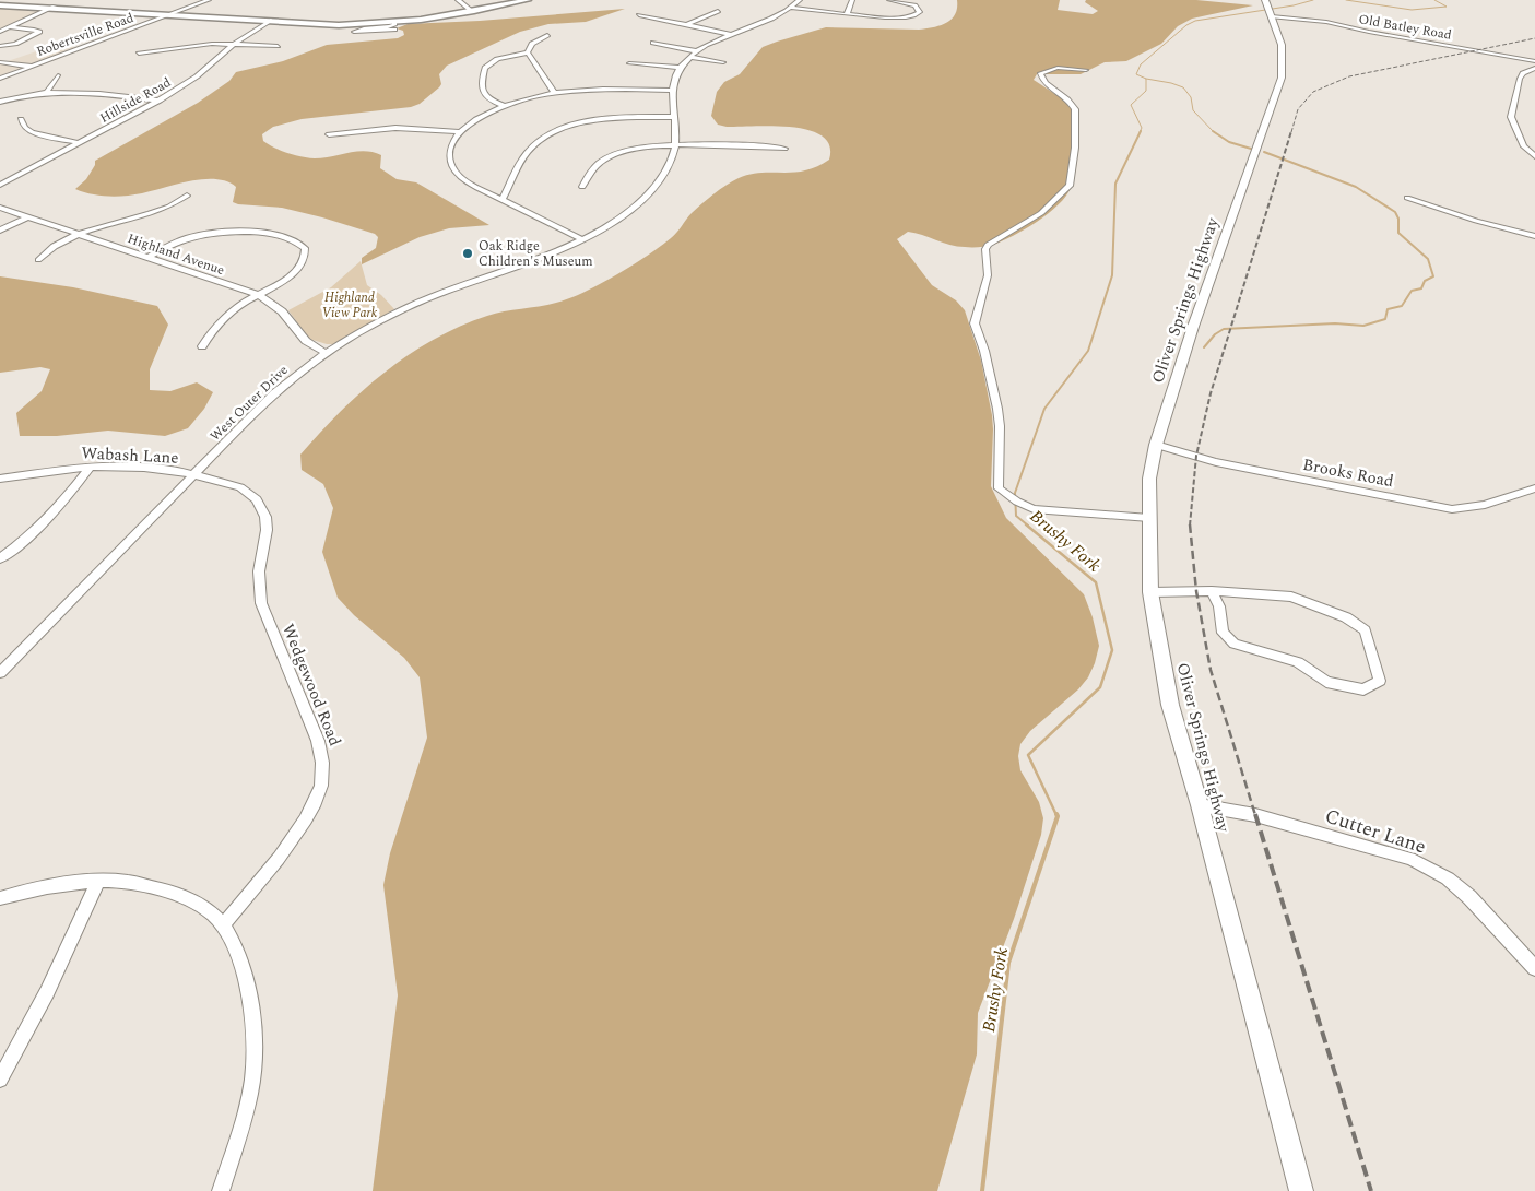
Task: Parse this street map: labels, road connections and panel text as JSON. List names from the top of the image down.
{
  "streets": {
    "main road": ["Oliver Springs Highway"],
    "street": [
      "Old Batley Road",
      "Robertsville Road",
      "Hillside Road",
      "Highland Avenue",
      "West Outer Drive",
      "Wabash Lane",
      "Brooks Road",
      "Wedgewood Road",
      "Cutter Lane"
    ]
  },
  "crossings": [
    ["Old Batley Road", "Oliver Springs Highway"],
    ["Highland Avenue", "West Outer Drive"],
    ["Oliver Springs Highway", "Brooks Road"],
    ["Oliver Springs Highway", "Cutter Lane"],
    ["West Outer Drive", "Wabash Lane"],
    ["West Outer Drive", "Wedgewood Road"],
    ["Wabash Lane", "Wedgewood Road"]
  ],
  "water": ["Brushy Fork"],
  "parks": ["Highland View Park"],
  "places": ["Oak Ridge Children's Museum"]
}
